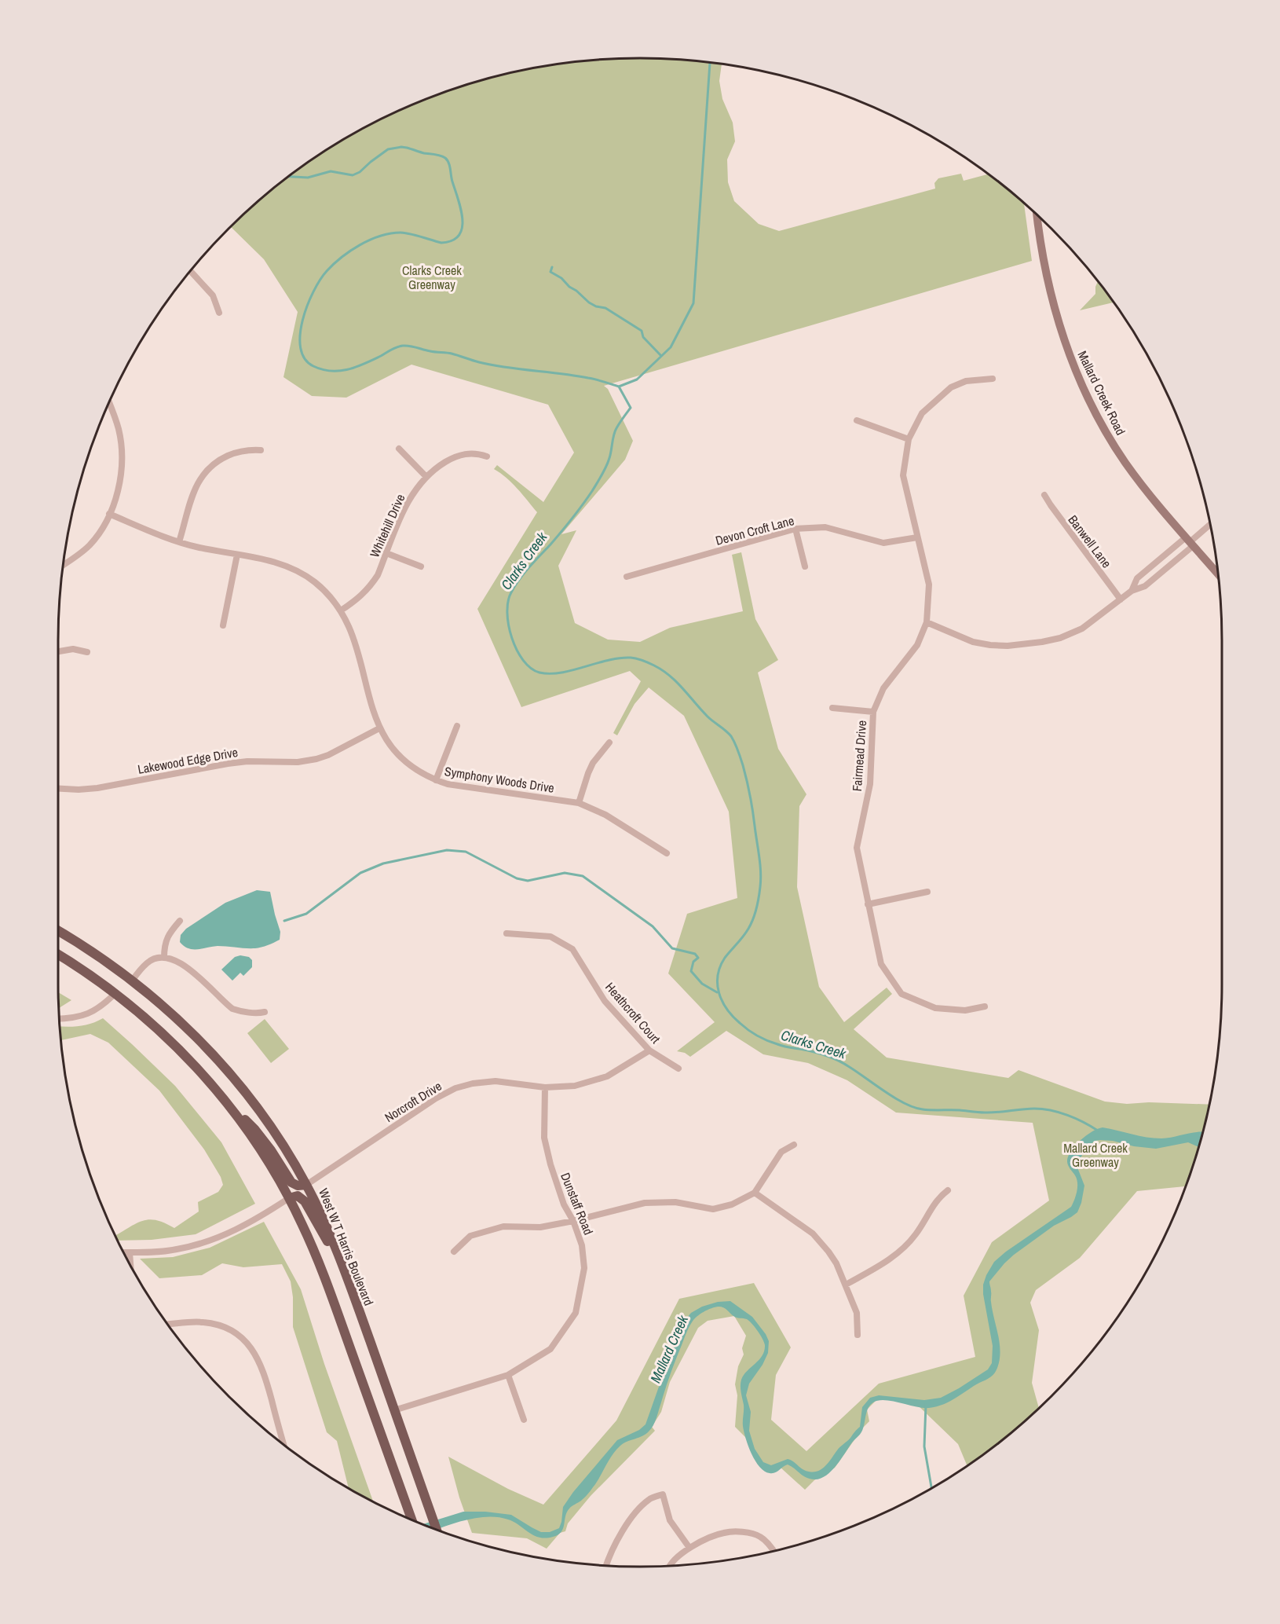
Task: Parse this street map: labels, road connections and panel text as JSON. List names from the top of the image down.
{
  "streets": {
    "main road": ["Mallard Creek Road", "West W T Harris Boulevard"],
    "street": [
      "Whitehill Drive",
      "Devon Croft Lane",
      "Banwell Lane",
      "Fairmead Drive",
      "Lakewood Edge Drive",
      "Symphony Woods Drive",
      "Heathcroft Court",
      "Norcroft Drive",
      "Dunstaff Road"
    ]
  },
  "crossings": [
    ["Whitehill Drive", "Symphony Woods Drive"],
    ["Devon Croft Lane", "Fairmead Drive"],
    ["Lakewood Edge Drive", "Symphony Woods Drive"],
    ["Heathcroft Court", "Norcroft Drive"],
    ["Norcroft Drive", "Dunstaff Road"],
    ["Norcroft Drive", "West W T Harris Boulevard"],
    ["Dunstaff Road", "West W T Harris Boulevard"]
  ],
  "water": ["Clarks Creek", "Mallard Creek"],
  "parks": ["Clarks Creek Greenway", "Mallard Creek Greenway"]
}
